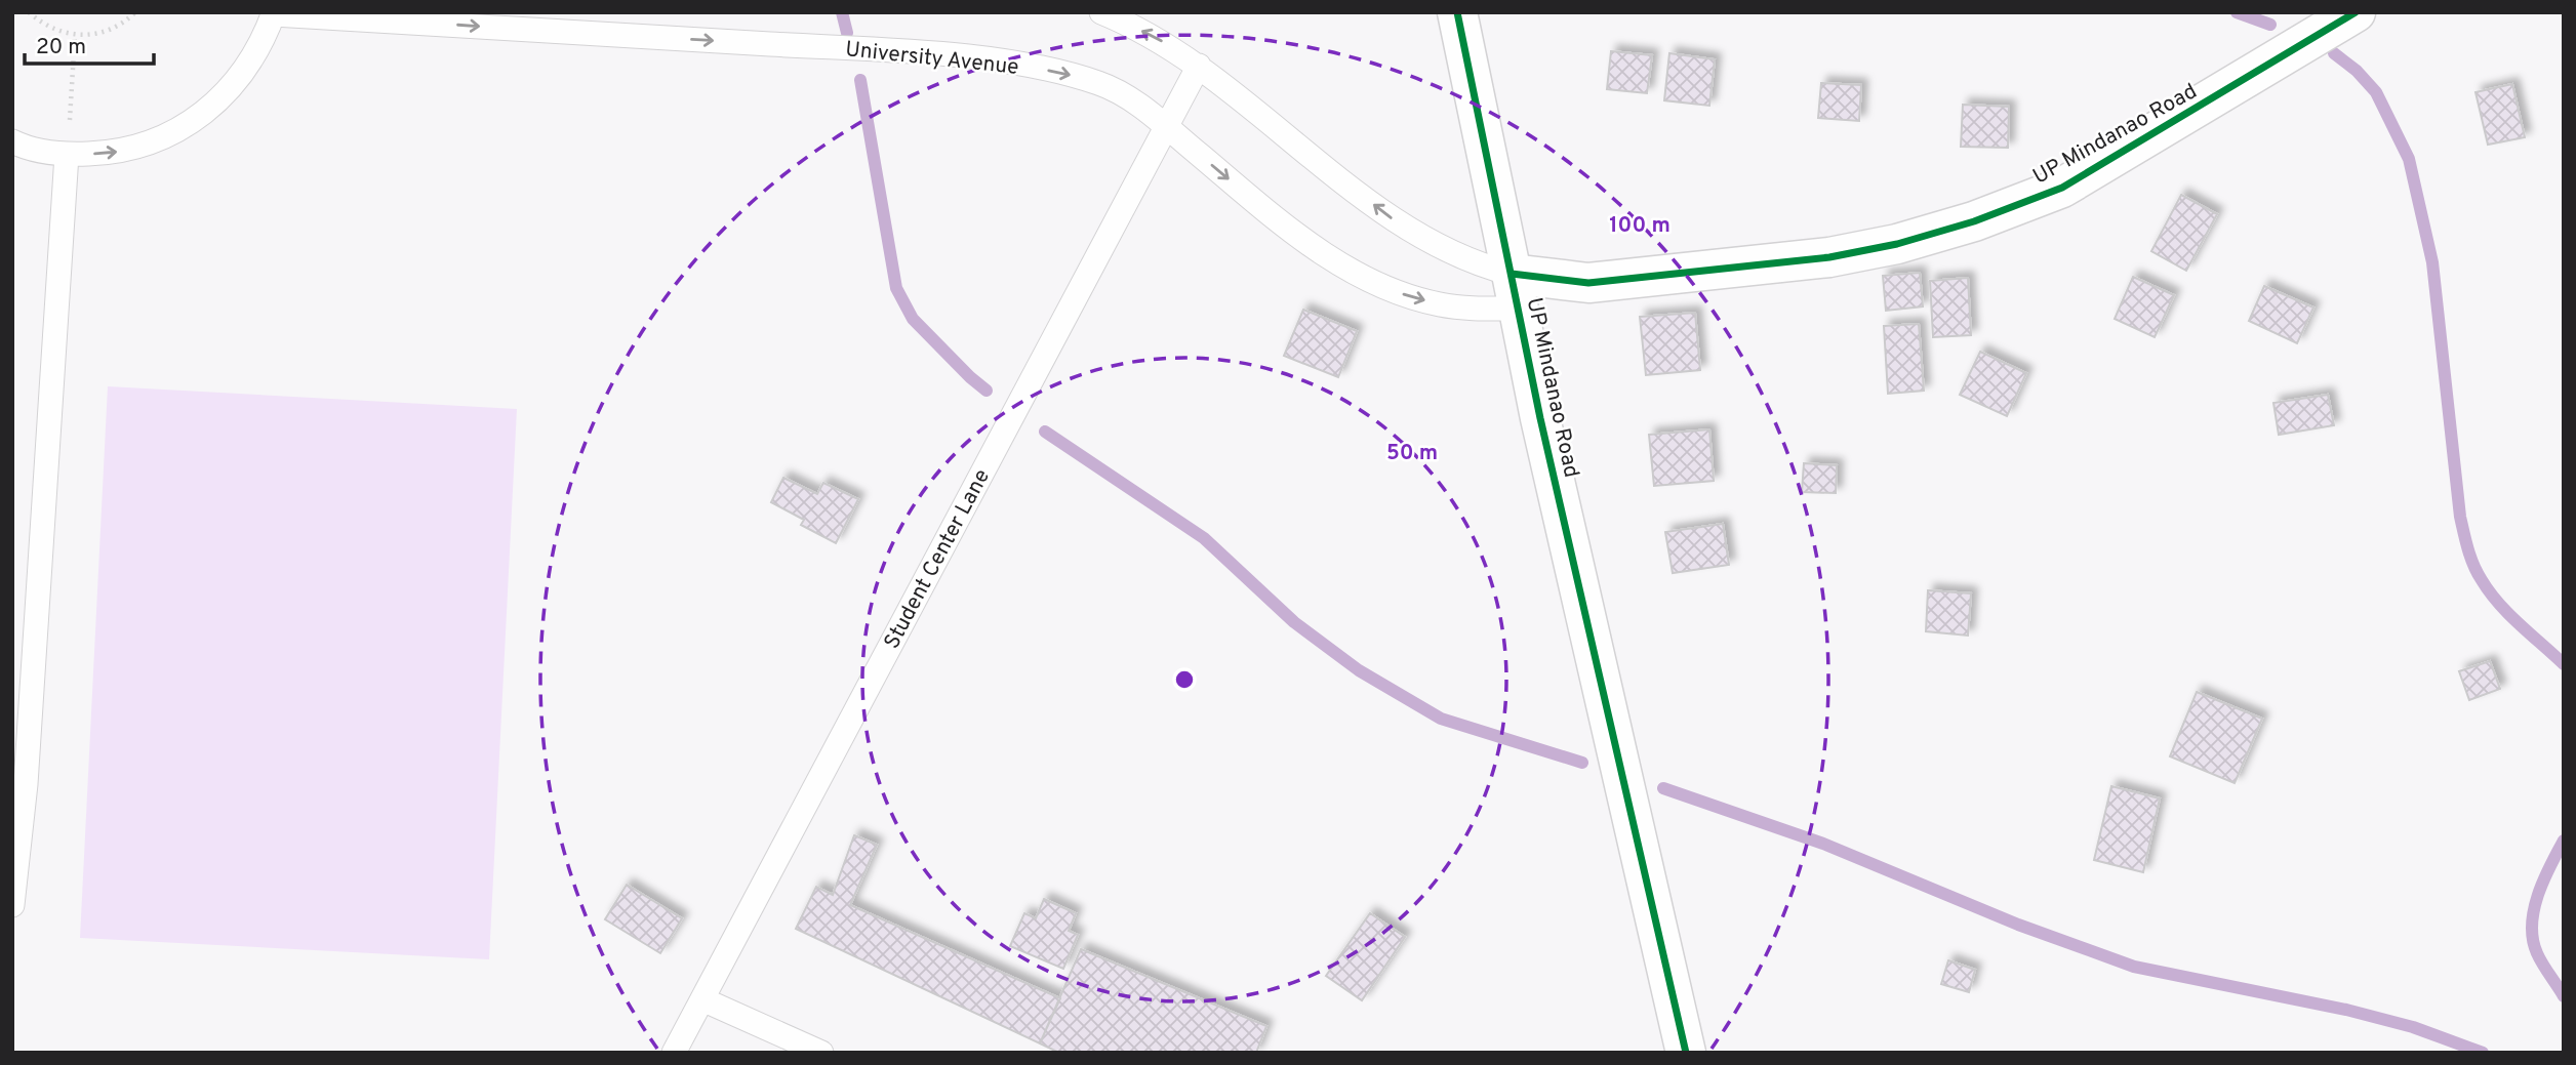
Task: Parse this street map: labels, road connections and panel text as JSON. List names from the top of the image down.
{
  "streets": {
    "street": ["UP Mindanao Road"],
    "lane": ["University Avenue", "Student Center Lane"]
  },
  "crossings": [
    ["University Avenue", "UP Mindanao Road"],
    ["University Avenue", "Student Center Lane"]
  ],
  "scale_bar": "20 m",
  "rings": ["100 m", "50 m"]
}
